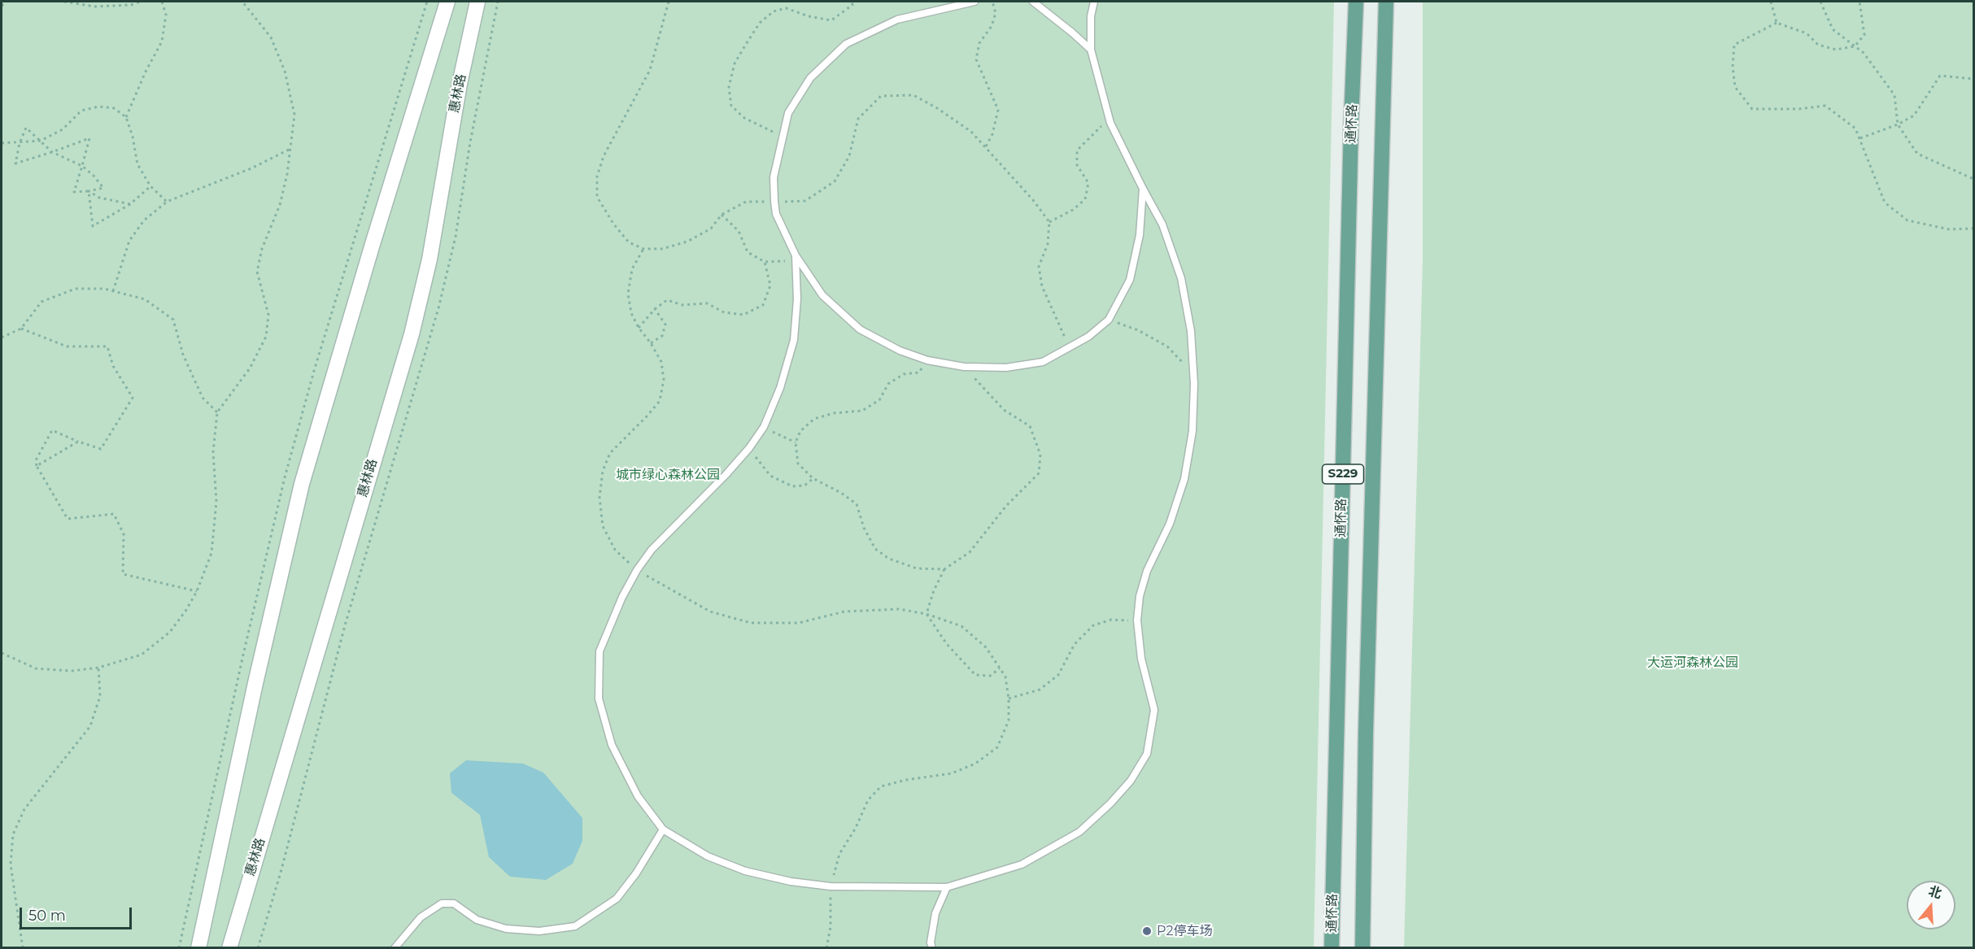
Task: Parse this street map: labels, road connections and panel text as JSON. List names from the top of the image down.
{
  "streets": {
    "main road": ["惠林路", "通怀路", "S229"]
  },
  "parks": ["城市绿心森林公园", "大运河森林公园"],
  "places": ["P2停车场"],
  "scale_bar": "50 m",
  "north": "top"
}
